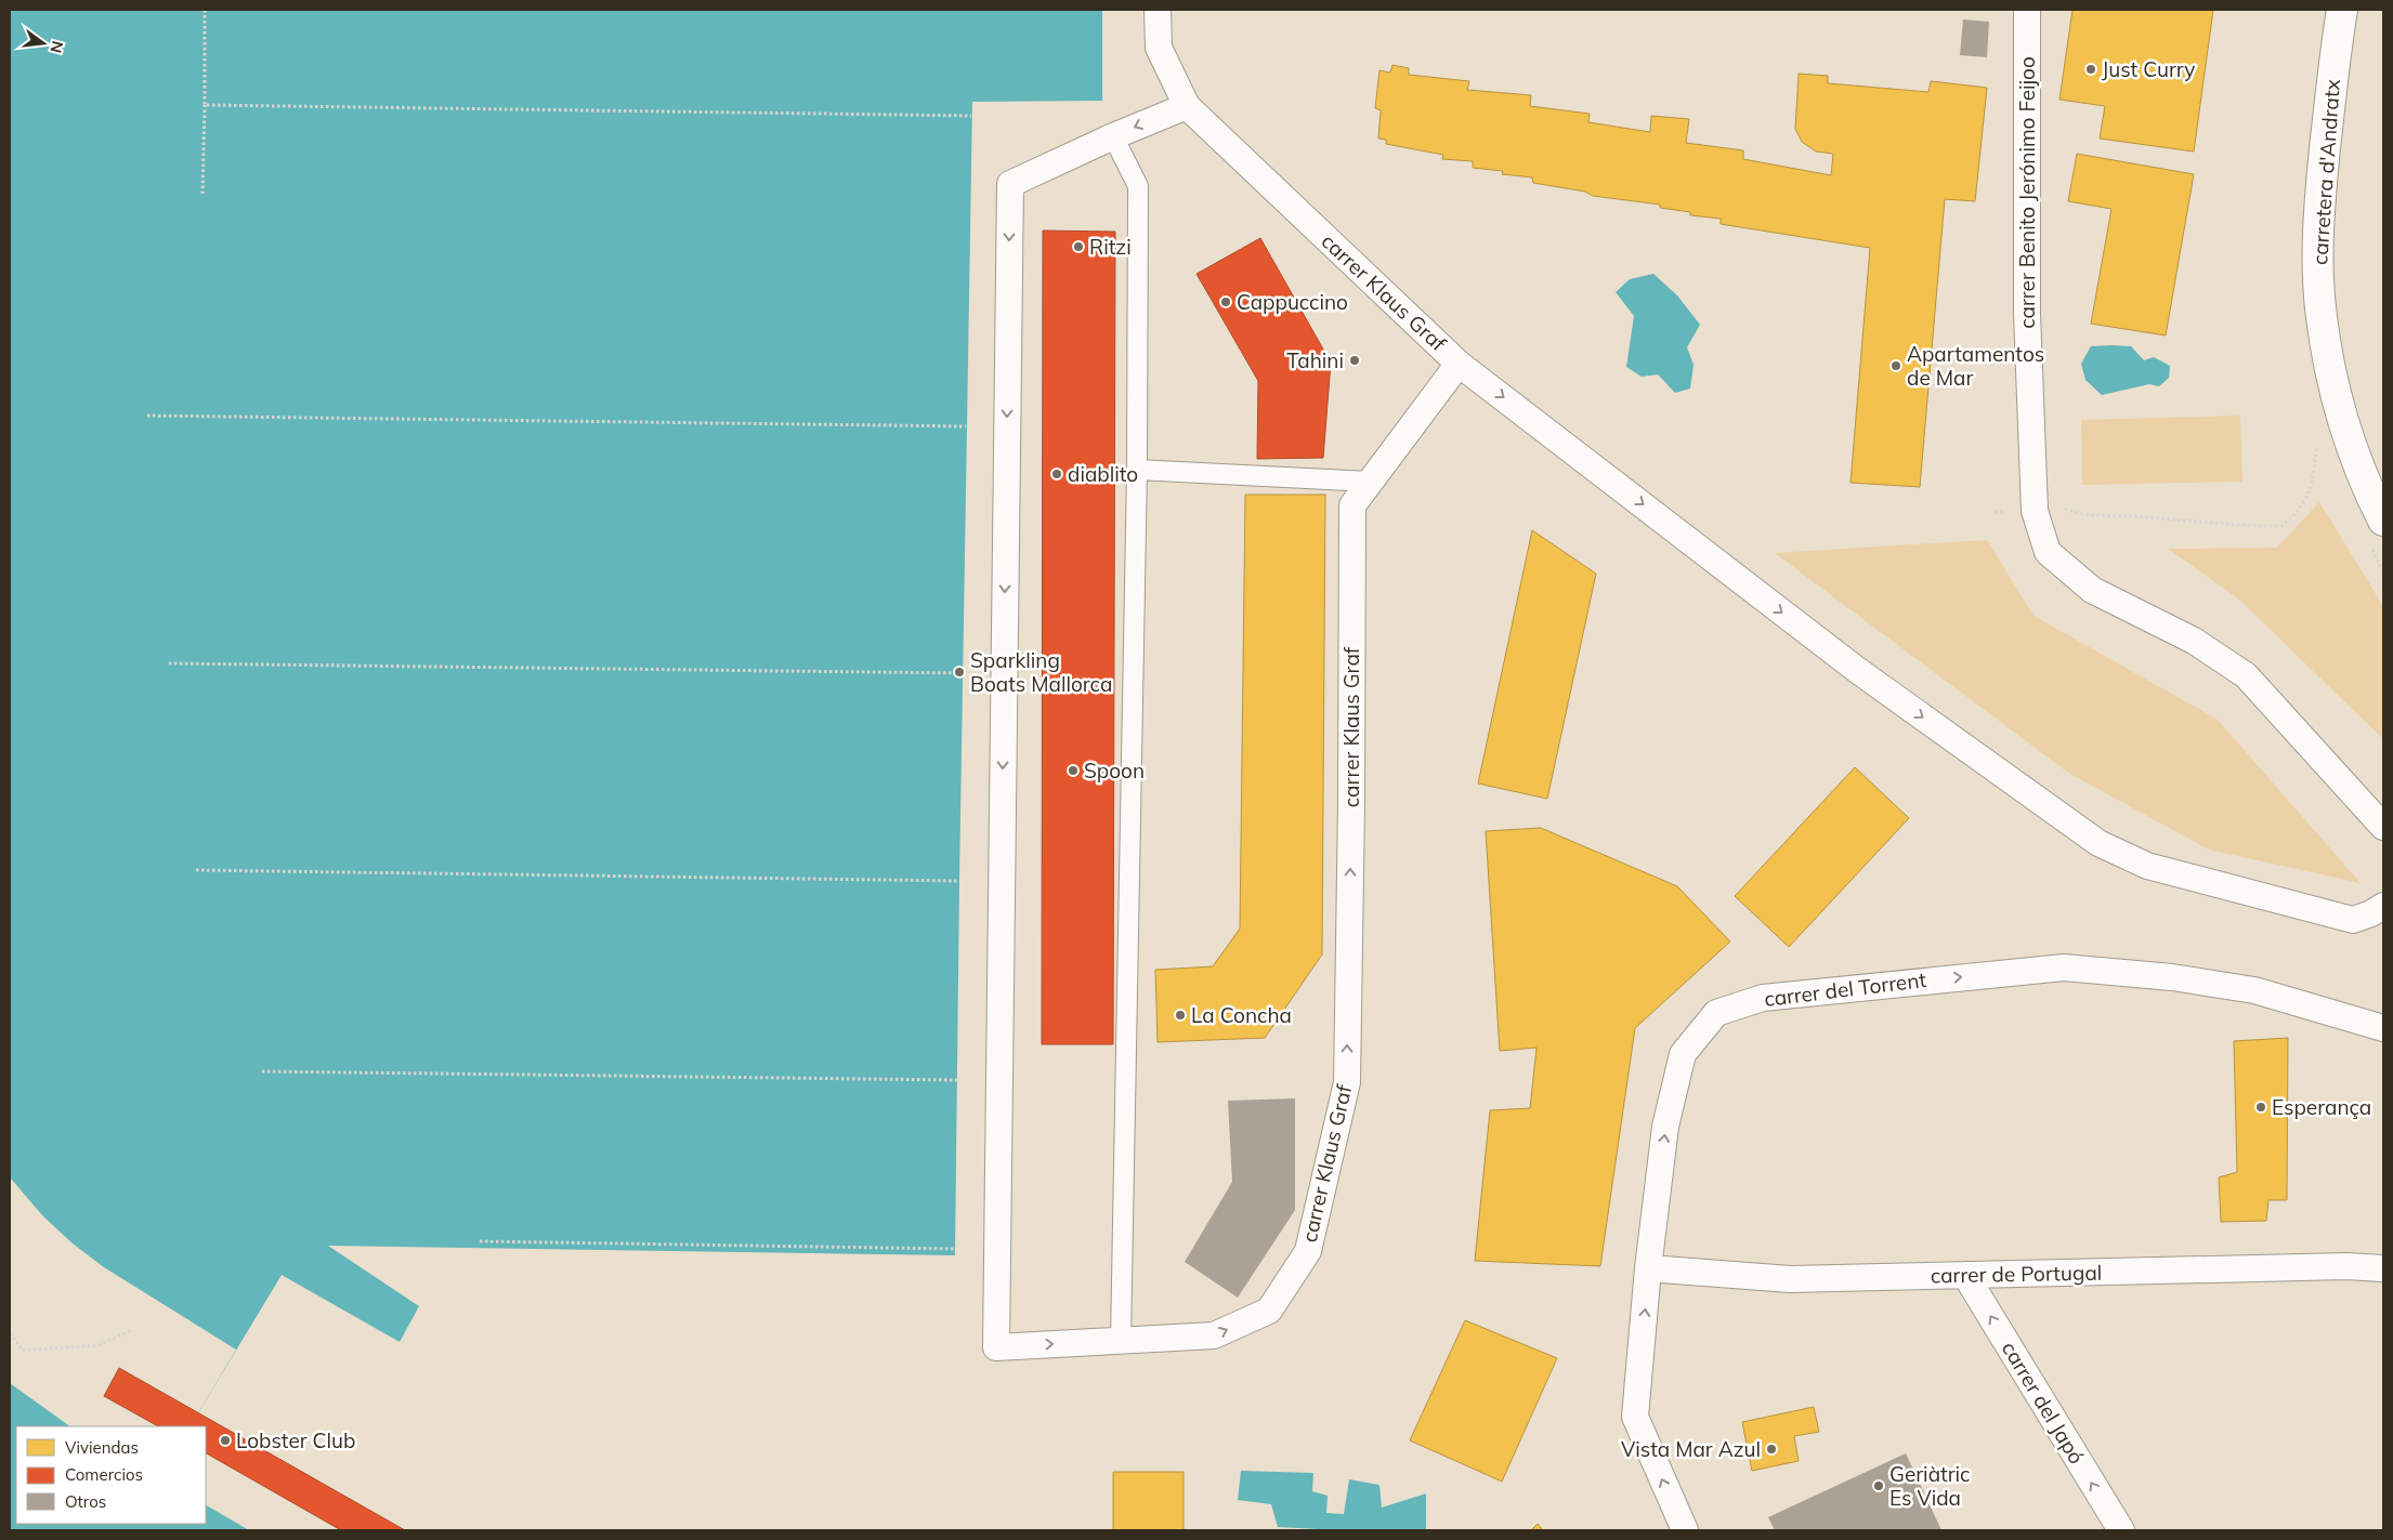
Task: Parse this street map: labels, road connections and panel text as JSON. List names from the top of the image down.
{
  "streets": {
    "main road": ["carretera d'Andratx"],
    "street": [
      "carrer Benito Jerónimo Feijoo",
      "carrer Klaus Graf",
      "carrer del Torrent",
      "carrer de Portugal",
      "carrer del Japó"
    ]
  },
  "crossings": [
    ["carrer del Torrent", "carrer de Portugal"],
    ["carrer de Portugal", "carrer del Japó"]
  ],
  "one_way": ["carrer del Japó"],
  "places": [
    "Just Curry",
    "Ritzi",
    "Cappuccino",
    "Tahini",
    "Apartamentos de Mar",
    "diablito",
    "Sparkling Boats Mallorca",
    "Spoon",
    "La Concha",
    "Esperança",
    "Lobster Club",
    "Vista Mar Azul",
    "Geriàtric Es Vida"
  ],
  "legend": ["Viviendas", "Comercios", "Otros"],
  "north": "right"
}
